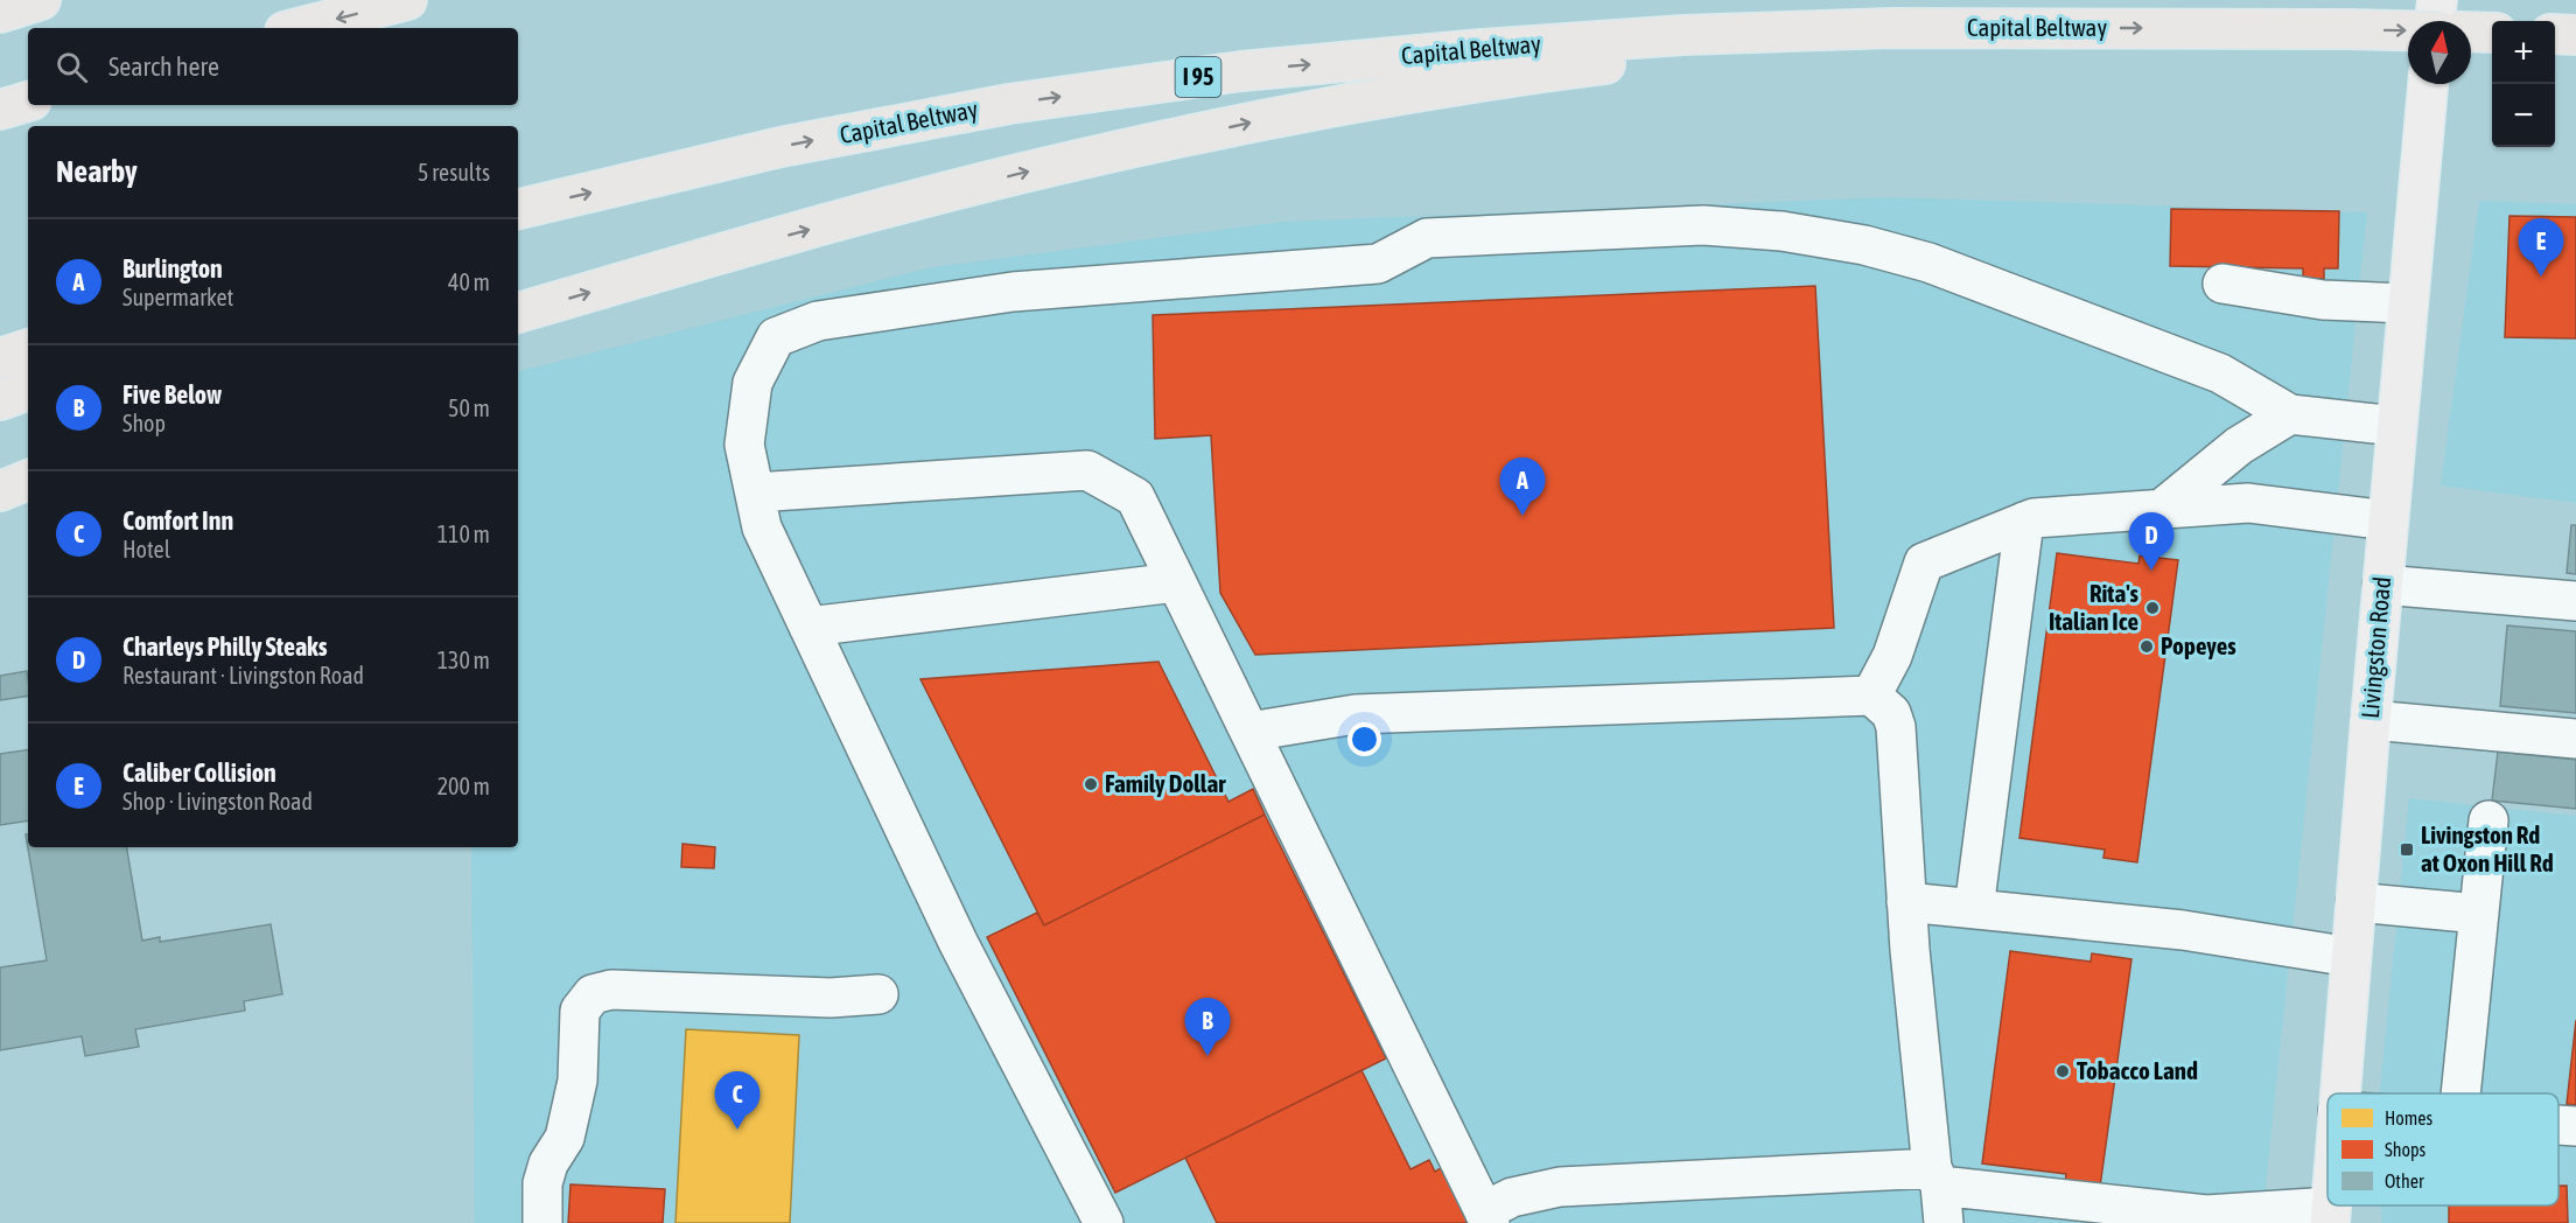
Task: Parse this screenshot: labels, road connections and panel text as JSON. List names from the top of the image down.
{
  "streets": {
    "highway": ["Capital Beltway", "I 95"],
    "main road": ["Livingston Road"]
  },
  "places": {
    "other": [
      "Rita's Italian Ice",
      "Popeyes",
      "Family Dollar",
      "Tobacco Land"
    ],
    "transit": ["Livingston Rd at Oxon Hill Rd"]
  },
  "legend": ["Homes", "Shops", "Other"],
  "north": "top",
  "page": {
    "map_buttons": ["+", "−"],
    "search": "Search here",
    "heading": ["Nearby", "5 results"],
    "list": [
      {
        "mark": "A",
        "name": "Burlington",
        "note": "Supermarket",
        "value": "40 m"
      },
      {
        "mark": "B",
        "name": "Five Below",
        "note": "Shop",
        "value": "50 m"
      },
      {
        "mark": "C",
        "name": "Comfort Inn",
        "note": "Hotel",
        "value": "110 m"
      },
      {
        "mark": "D",
        "name": "Charleys Philly Steaks",
        "note": "Restaurant · Livingston Road",
        "value": "130 m"
      },
      {
        "mark": "E",
        "name": "Caliber Collision",
        "note": "Shop · Livingston Road",
        "value": "200 m"
      }
    ],
    "pins": [
      "E",
      "A",
      "D",
      "B",
      "C"
    ]
  }
}
